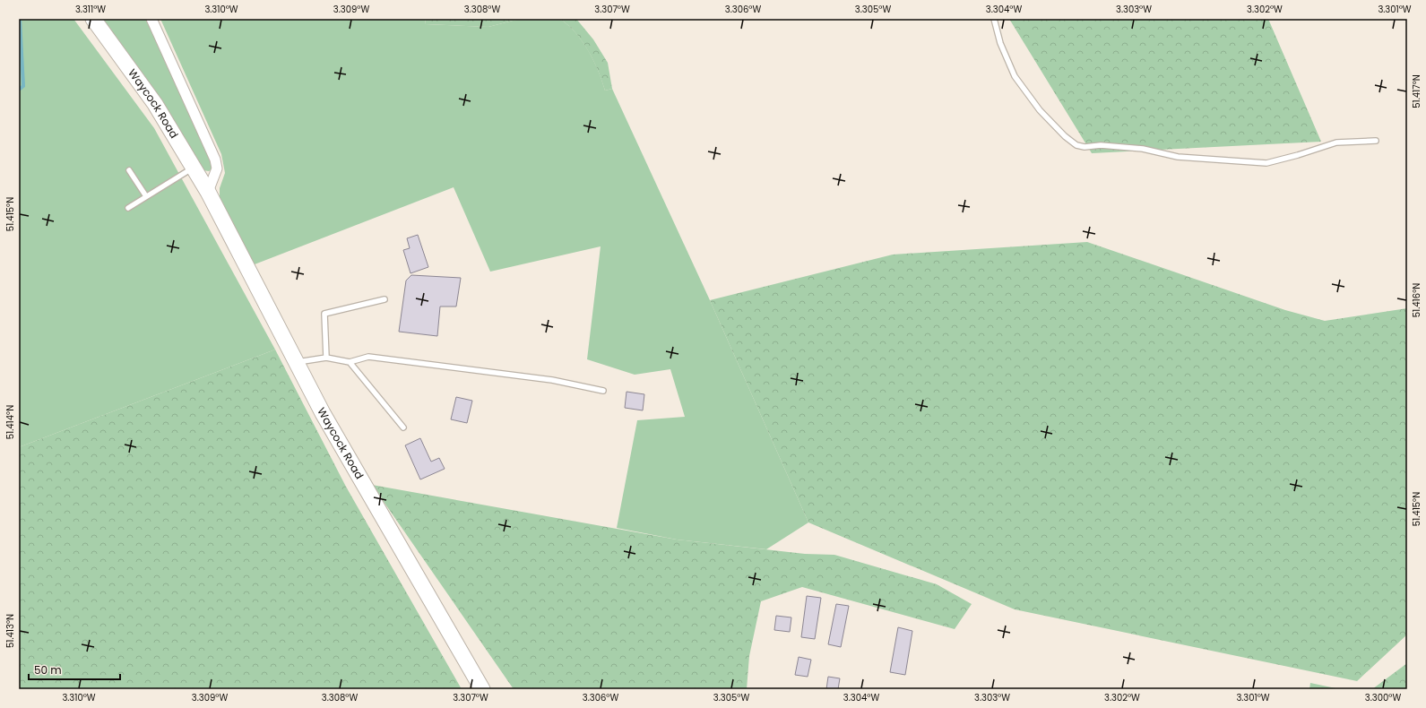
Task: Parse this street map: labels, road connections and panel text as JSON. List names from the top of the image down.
{
  "streets": {
    "main road": ["Waycock Road"]
  },
  "scale_bar": "50 m",
  "coordinates": [
    "3.311°W",
    "3.310°W",
    "3.309°W",
    "3.308°W",
    "3.307°W",
    "3.306°W",
    "3.305°W",
    "3.304°W",
    "3.303°W",
    "3.302°W",
    "3.301°W",
    "51.417°N",
    "51.415°N",
    "51.416°N",
    "51.414°N",
    "51.413°N",
    "3.300°W"
  ]
}
